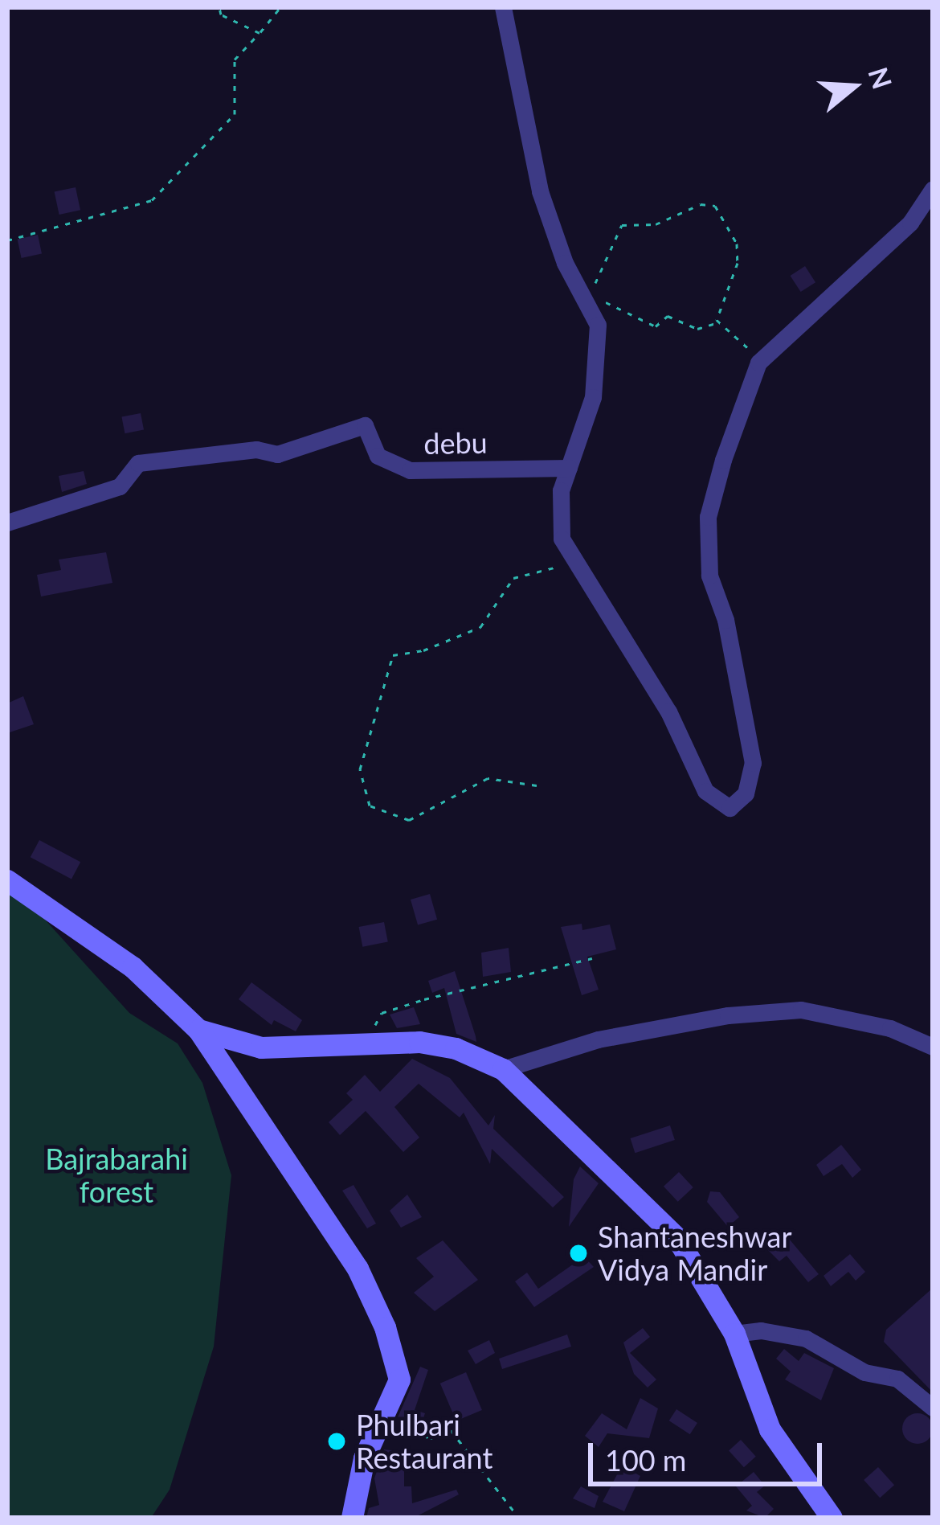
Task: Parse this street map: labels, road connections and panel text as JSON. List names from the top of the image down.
{
  "streets": {
    "street": ["debu"]
  },
  "parks": ["Bajrabarahi forest"],
  "places": ["Shantaneshwar Vidya Mandir", "Phulbari Restaurant"],
  "scale_bar": "100 m",
  "north": "right"
}
